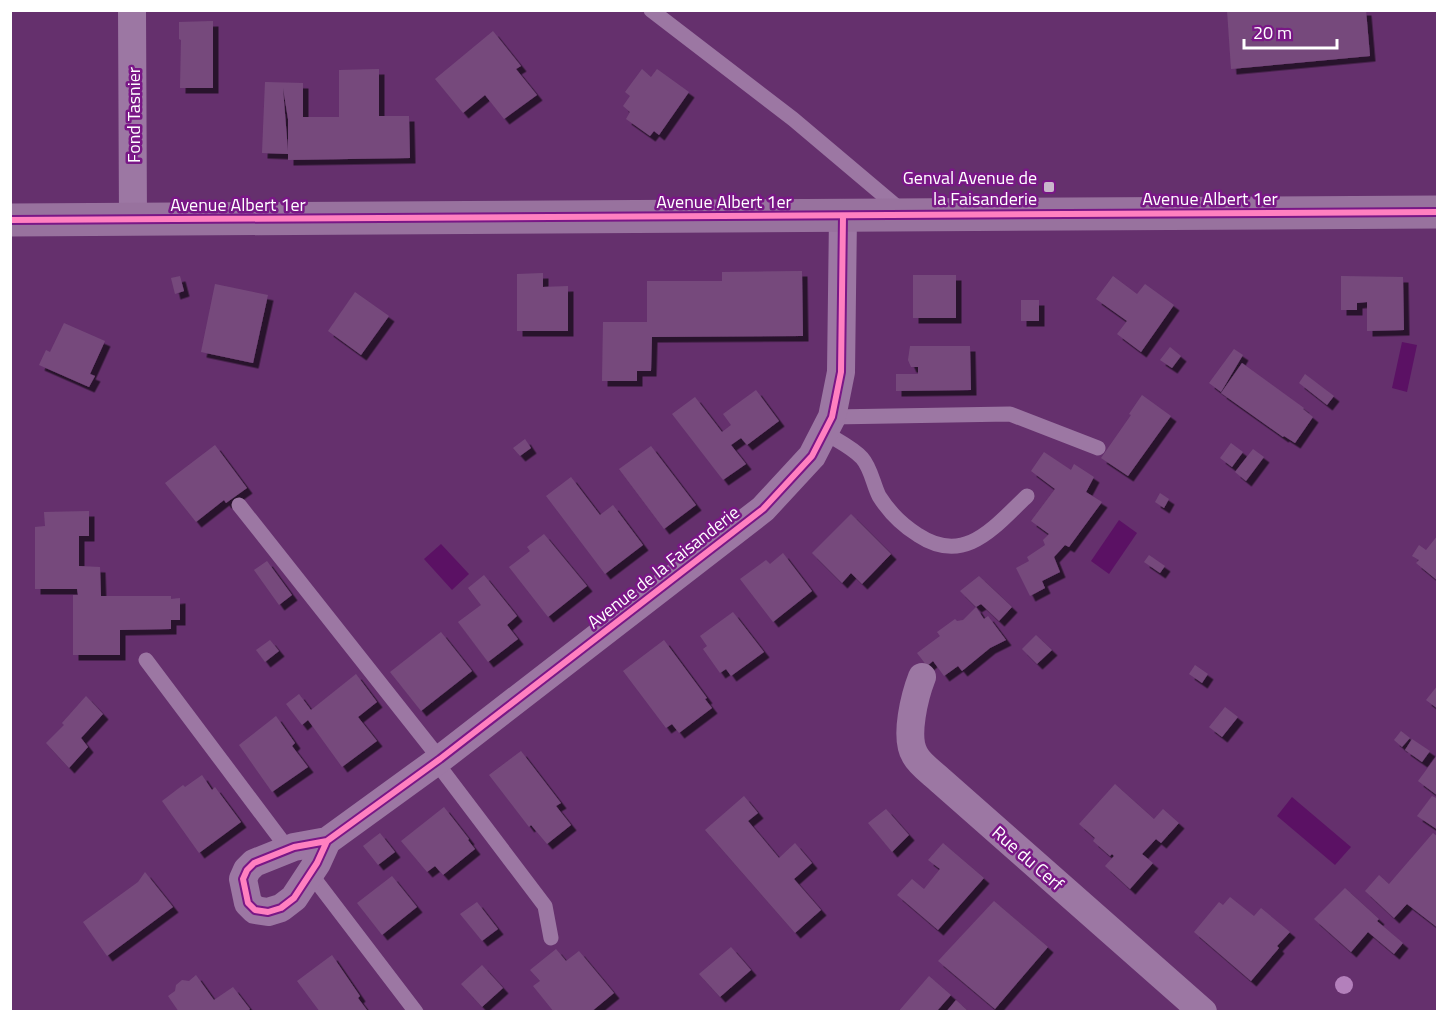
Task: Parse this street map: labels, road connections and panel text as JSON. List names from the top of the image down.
{
  "streets": {
    "main road": ["Avenue Albert 1er"],
    "street": ["Fond Tasnier", "Avenue de la Faisanderie", "Rue du Cerf"]
  },
  "crossings": [
    ["Fond Tasnier", "Avenue Albert 1er"],
    ["Avenue Albert 1er", "Avenue de la Faisanderie"]
  ],
  "places": {
    "transit": ["Genval Avenue de la Faisanderie"]
  },
  "scale_bar": "20 m"
}
